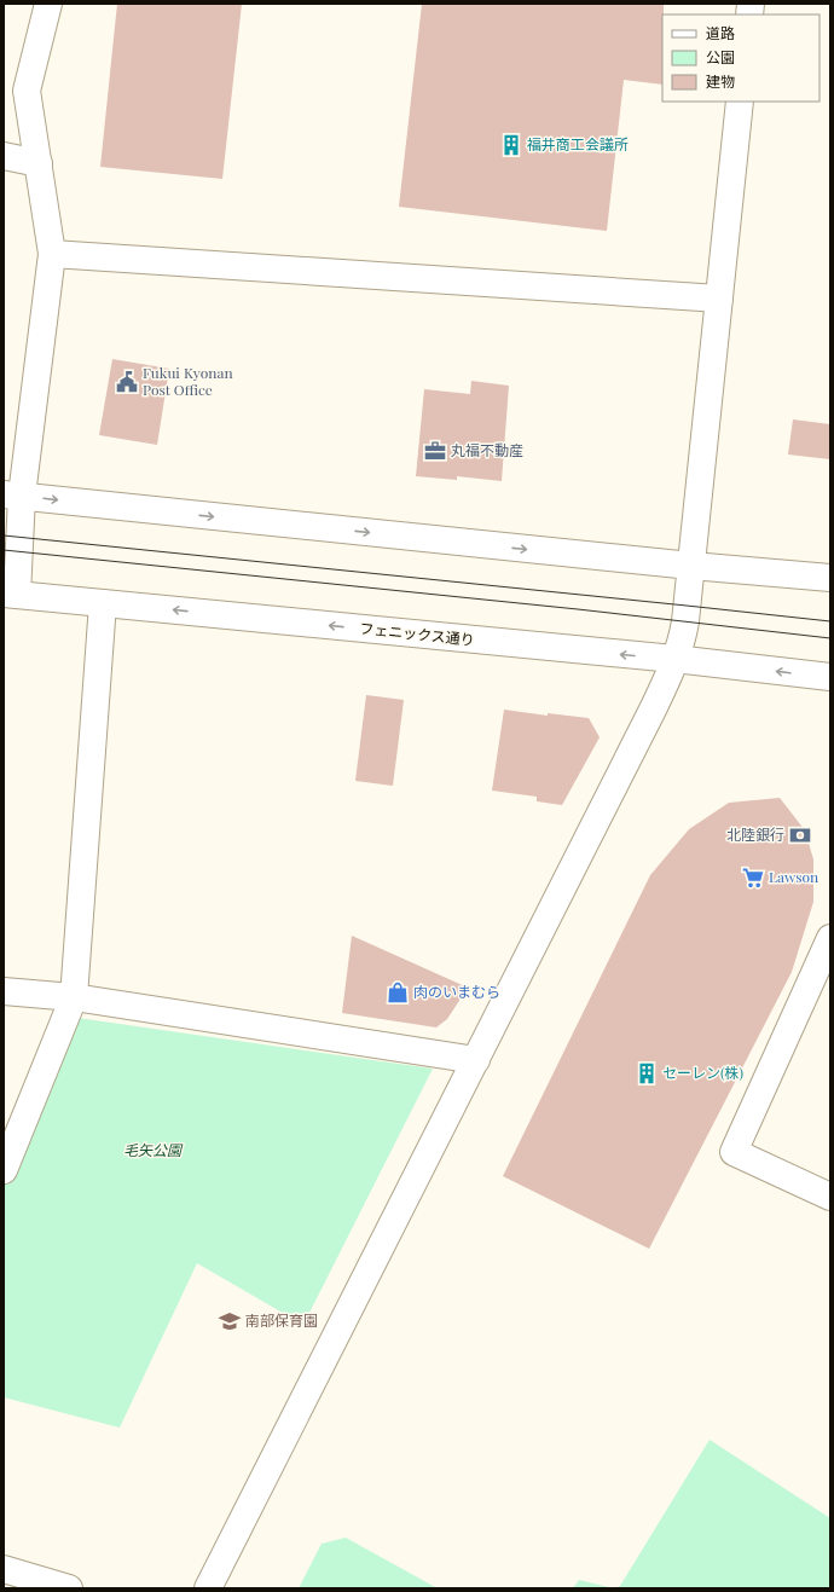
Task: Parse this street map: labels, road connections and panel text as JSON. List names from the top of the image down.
{
  "streets": {
    "street": ["フェニックス通り"]
  },
  "parks": ["毛矢公園"],
  "places": {
    "building": ["福井商工会議所", "セーレン(株)"],
    "public building": ["Fukui Kyonan Post Office"],
    "office": ["丸福不動産"],
    "bank": ["北陸銀行"],
    "supermarket": ["Lawson"],
    "shop": ["肉のいまむら"],
    "school or university": ["南部保育園"]
  },
  "legend": ["道路", "公園", "建物"]
}
